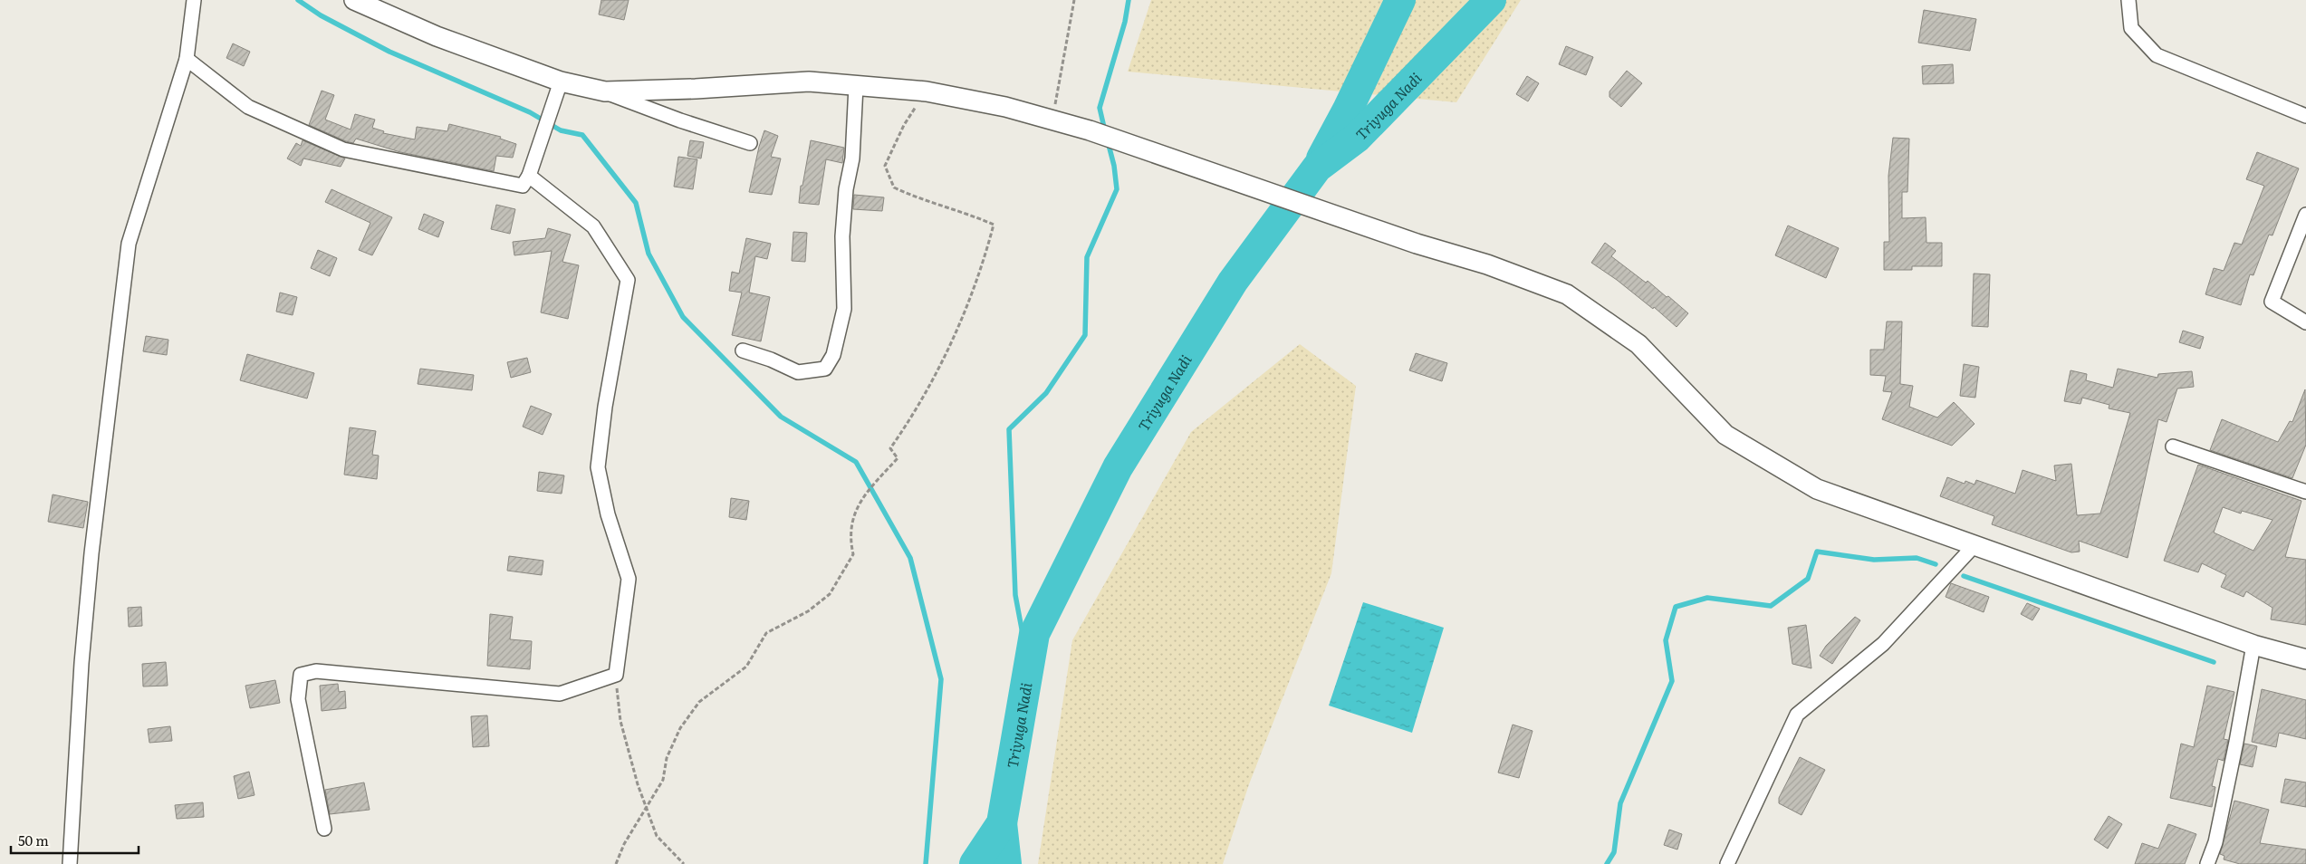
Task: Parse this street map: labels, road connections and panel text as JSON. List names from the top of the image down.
{
  "water": ["Triyuga Nadi"],
  "scale_bar": "50 m"
}
